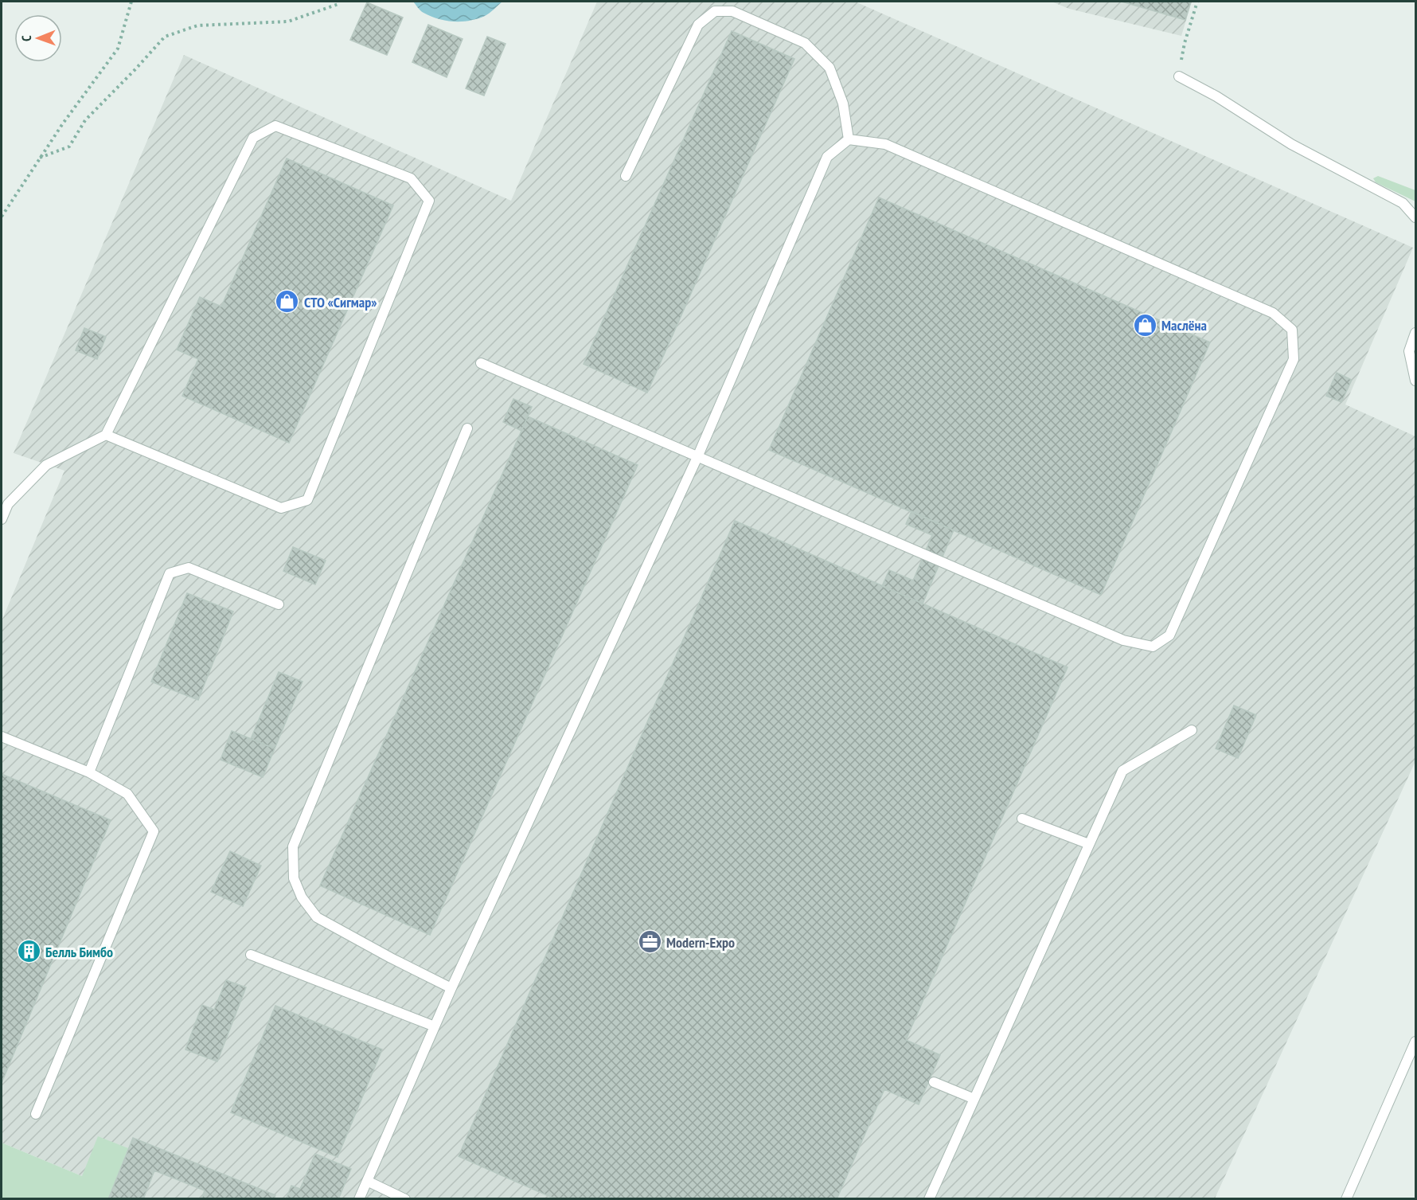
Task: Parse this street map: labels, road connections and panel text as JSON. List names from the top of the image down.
{
  "places": {
    "shop": ["СТО «Сигмар»", "Маслёна"],
    "office": ["Modern-Expo"],
    "building": ["Белль Бимбо"]
  },
  "north": "left"
}
